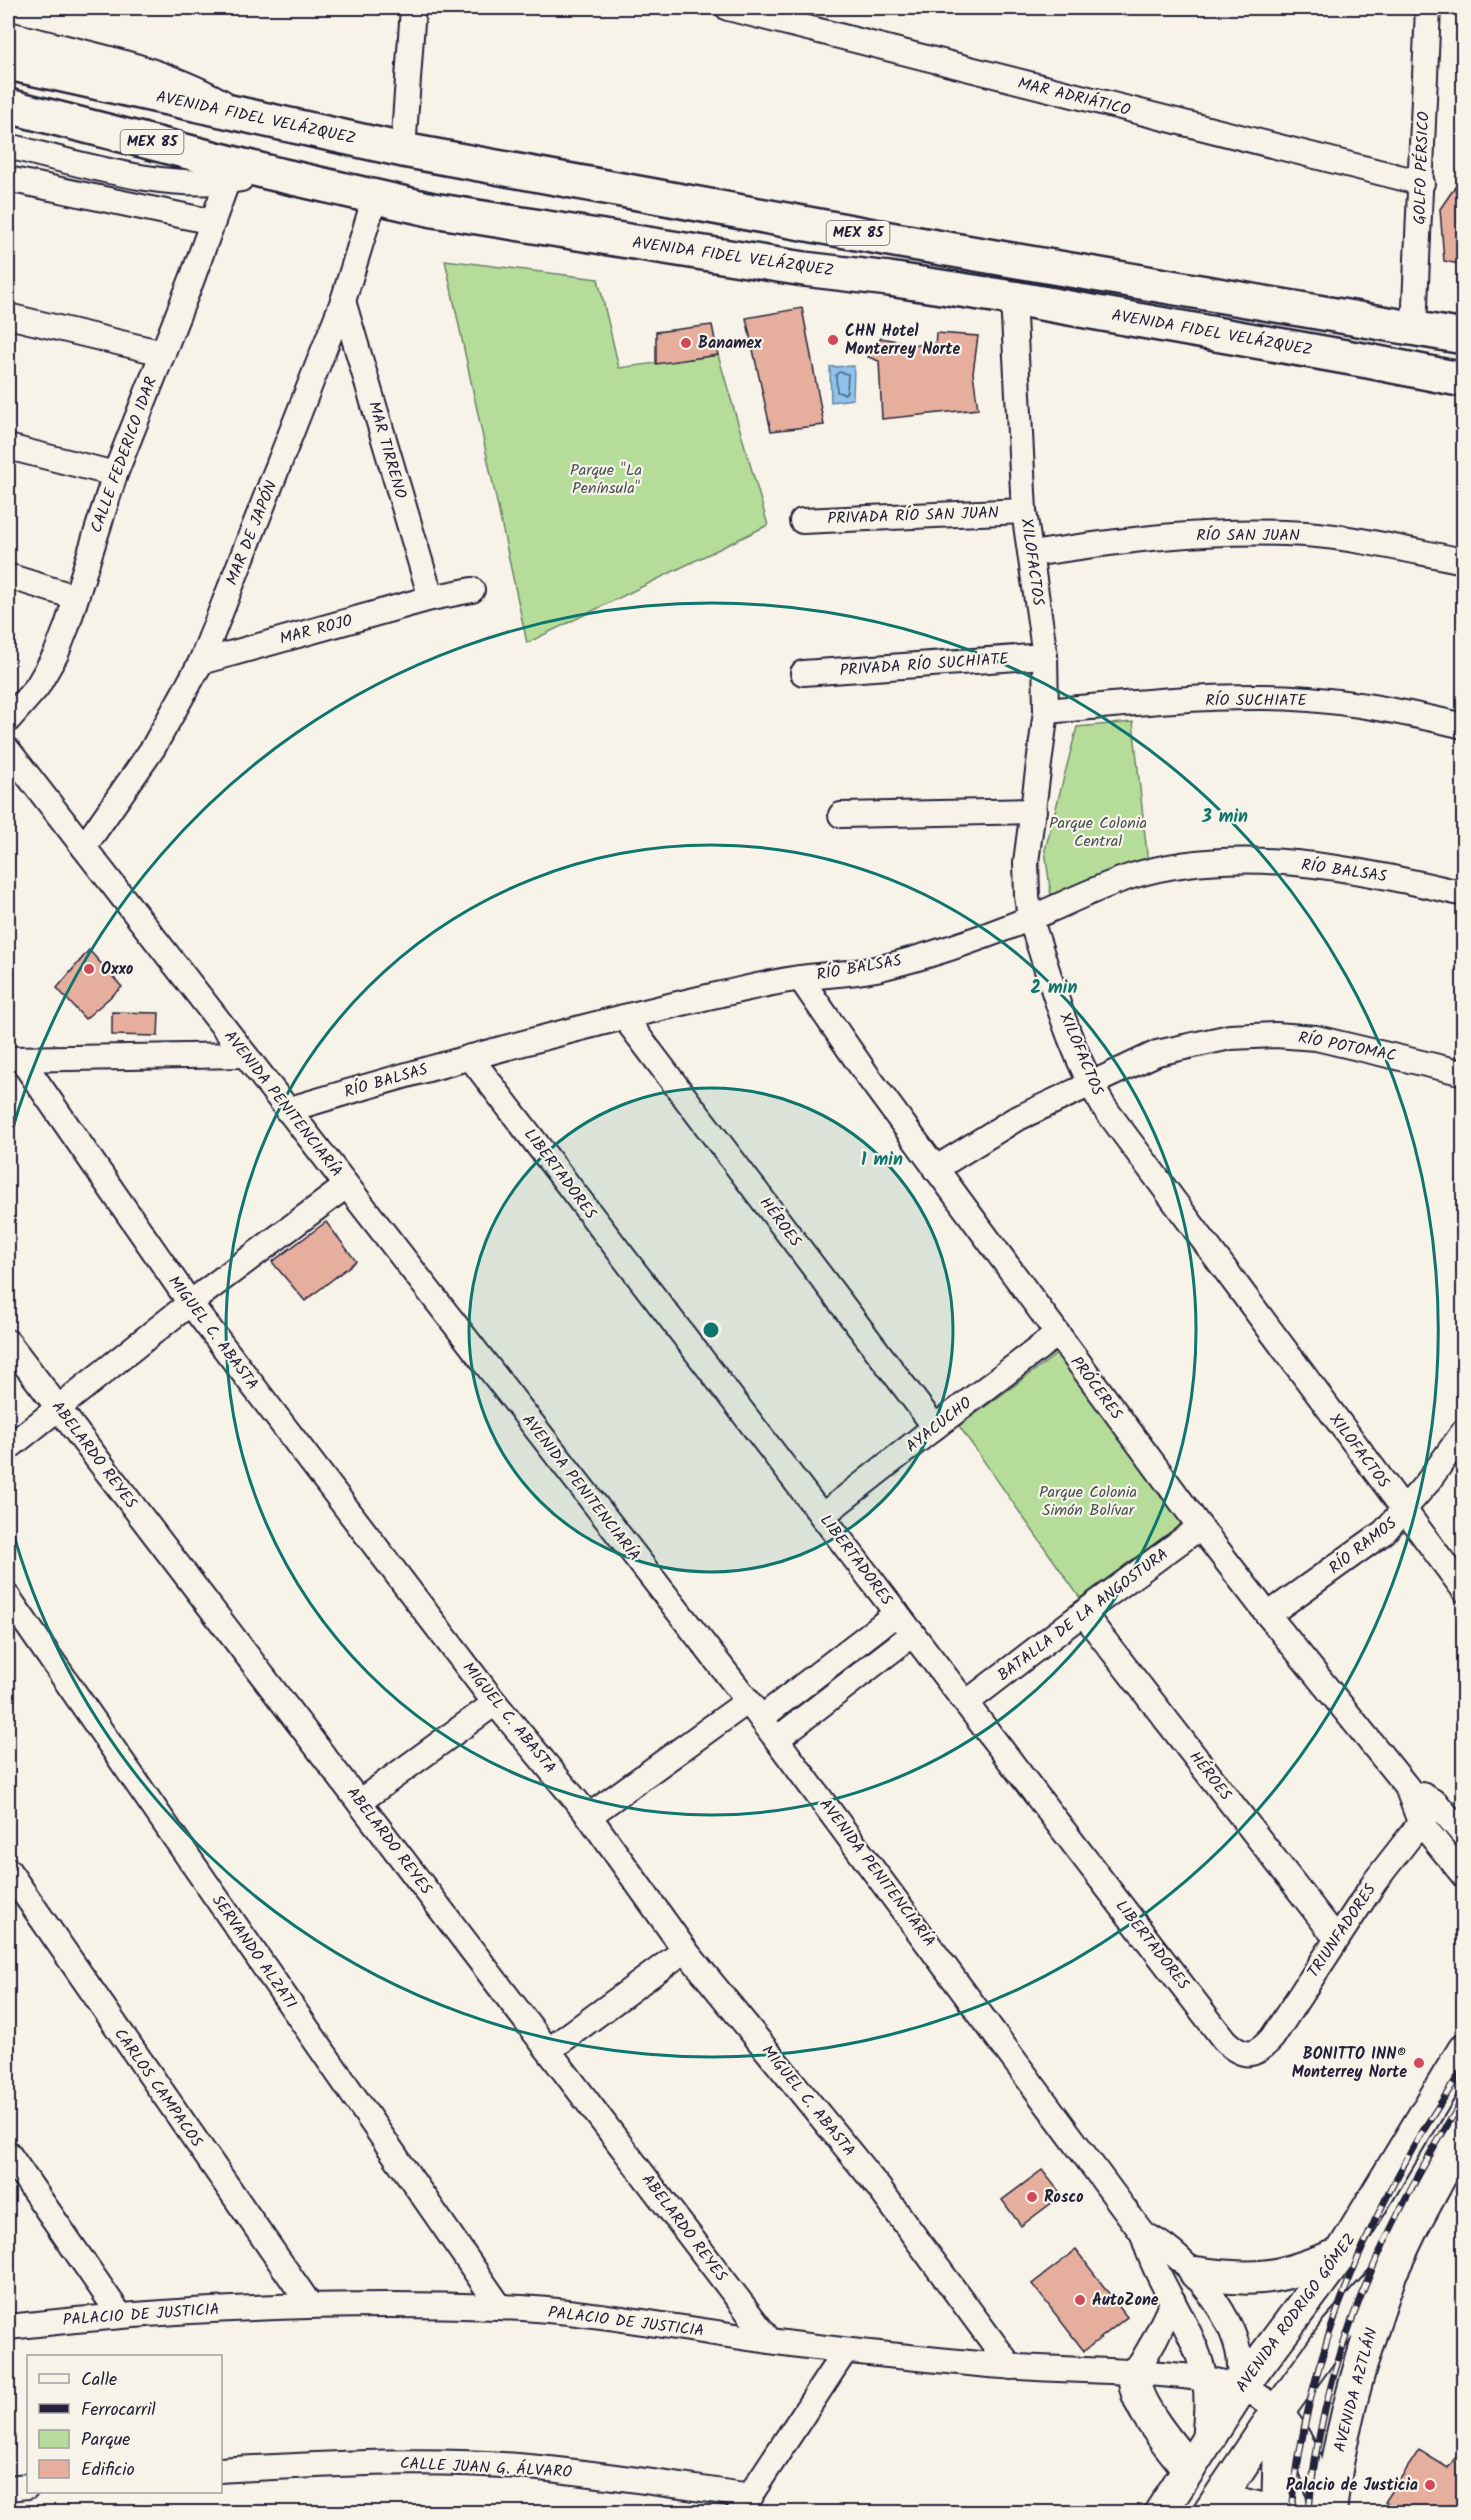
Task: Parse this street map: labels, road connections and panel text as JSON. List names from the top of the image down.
{
  "streets": {
    "highway": ["AVENIDA FIDEL VELÁZQUEZ", "MEX 85"],
    "main road": ["AVENIDA RODRIGO GÓMEZ", "AVENIDA AZTLÁN"],
    "street": [
      "MAR ADRIÁTICO",
      "GOLFO PÉRSICO",
      "MAR TIRRENO",
      "CALLE FEDERICO IDAR",
      "PRIVADA RÍO SAN JUAN",
      "MAR DE JAPÓN",
      "RÍO SAN JUAN",
      "XILOFACTOS",
      "MAR ROJO",
      "PRIVADA RÍO SUCHIATE",
      "RÍO SUCHIATE",
      "RÍO BALSAS",
      "RÍO POTOMAC",
      "AVENIDA PENITENCIARÍA",
      "LIBERTADORES",
      "HÉROES",
      "MIGUEL C. ABASTA",
      "PRÓCERES",
      "AYACUCHO",
      "ABELARDO REYES",
      "RÍO RAMOS",
      "BATALLA DE LA ANGOSTURA",
      "TRIUNFADORES",
      "SERVANDO ALZATI",
      "CARLOS CAMPACOS",
      "PALACIO DE JUSTICIA",
      "CALLE JUAN G. ÁLVARO"
    ]
  },
  "crossings": [
    ["MAR ADRIÁTICO", "GOLFO PÉRSICO"],
    ["AVENIDA FIDEL VELÁZQUEZ", "GOLFO PÉRSICO"],
    ["AVENIDA FIDEL VELÁZQUEZ", "MAR DE JAPÓN"],
    ["AVENIDA FIDEL VELÁZQUEZ", "XILOFACTOS"],
    ["MAR TIRRENO", "MAR DE JAPÓN"],
    ["MAR TIRRENO", "MAR ROJO"],
    ["PRIVADA RÍO SAN JUAN", "XILOFACTOS"],
    ["MAR DE JAPÓN", "MAR ROJO"],
    ["MAR DE JAPÓN", "AVENIDA PENITENCIARÍA"],
    ["RÍO SAN JUAN", "XILOFACTOS"],
    ["XILOFACTOS", "PRIVADA RÍO SUCHIATE"],
    ["XILOFACTOS", "RÍO SUCHIATE"],
    ["XILOFACTOS", "RÍO BALSAS"],
    ["XILOFACTOS", "RÍO POTOMAC"],
    ["XILOFACTOS", "RÍO RAMOS"],
    ["RÍO BALSAS", "AVENIDA PENITENCIARÍA"],
    ["RÍO BALSAS", "LIBERTADORES"],
    ["RÍO BALSAS", "HÉROES"],
    ["RÍO BALSAS", "PRÓCERES"],
    ["RÍO POTOMAC", "PRÓCERES"],
    ["AVENIDA PENITENCIARÍA", "AVENIDA RODRIGO GÓMEZ"],
    ["AVENIDA PENITENCIARÍA", "PALACIO DE JUSTICIA"],
    ["LIBERTADORES", "AYACUCHO"],
    ["LIBERTADORES", "BATALLA DE LA ANGOSTURA"],
    ["LIBERTADORES", "TRIUNFADORES"],
    ["HÉROES", "AYACUCHO"],
    ["HÉROES", "BATALLA DE LA ANGOSTURA"],
    ["HÉROES", "TRIUNFADORES"],
    ["MIGUEL C. ABASTA", "PALACIO DE JUSTICIA"],
    ["PRÓCERES", "AYACUCHO"],
    ["PRÓCERES", "RÍO RAMOS"],
    ["PRÓCERES", "BATALLA DE LA ANGOSTURA"],
    ["PRÓCERES", "TRIUNFADORES"],
    ["ABELARDO REYES", "PALACIO DE JUSTICIA"],
    ["SERVANDO ALZATI", "PALACIO DE JUSTICIA"],
    ["CARLOS CAMPACOS", "PALACIO DE JUSTICIA"],
    ["AVENIDA RODRIGO GÓMEZ", "PALACIO DE JUSTICIA"]
  ],
  "parks": ["Parque \"La Península\"", "Parque Colonia Central", "Parque Colonia Simón Bolívar"],
  "places": [
    "CHN Hotel Monterrey Norte",
    "Banamex",
    "Oxxo",
    "BONITTO INN® Monterrey Norte",
    "Rosco",
    "AutoZone",
    "Palacio de Justicia"
  ],
  "legend": [
    "Calle",
    "Ferrocarril",
    "Parque",
    "Edificio"
  ],
  "rings": ["3 min", "2 min", "1 min"]
}
